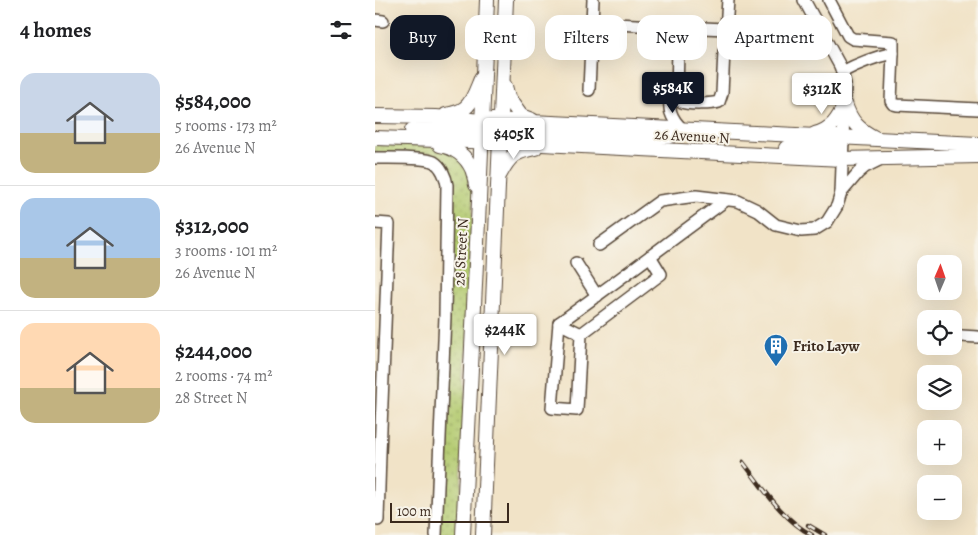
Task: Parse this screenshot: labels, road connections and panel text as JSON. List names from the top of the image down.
{
  "streets": {
    "main road": ["26 Avenue N", "28 Street N"]
  },
  "crossings": [
    ["26 Avenue N", "28 Street N"]
  ],
  "places": {
    "building": ["Frito Layw"]
  },
  "scale_bar": "100 m",
  "north": "top",
  "page": {
    "heading": "4 homes",
    "chip": [
      "Buy",
      "Rent",
      "Filters",
      "New",
      "Apartment"
    ],
    "list": [
      {
        "name": "$584,000",
        "note": "5 rooms · 173 m² · 26 Avenue N"
      },
      {
        "name": "$312,000",
        "note": "3 rooms · 101 m² · 26 Avenue N"
      },
      {
        "name": "$244,000",
        "note": "2 rooms · 74 m² · 28 Street N"
      }
    ],
    "price": [
      "$584K",
      "$312K",
      "$405K",
      "$244K"
    ],
    "map_buttons": ["+", "−"],
    "scale": "100 m"
  }
}
